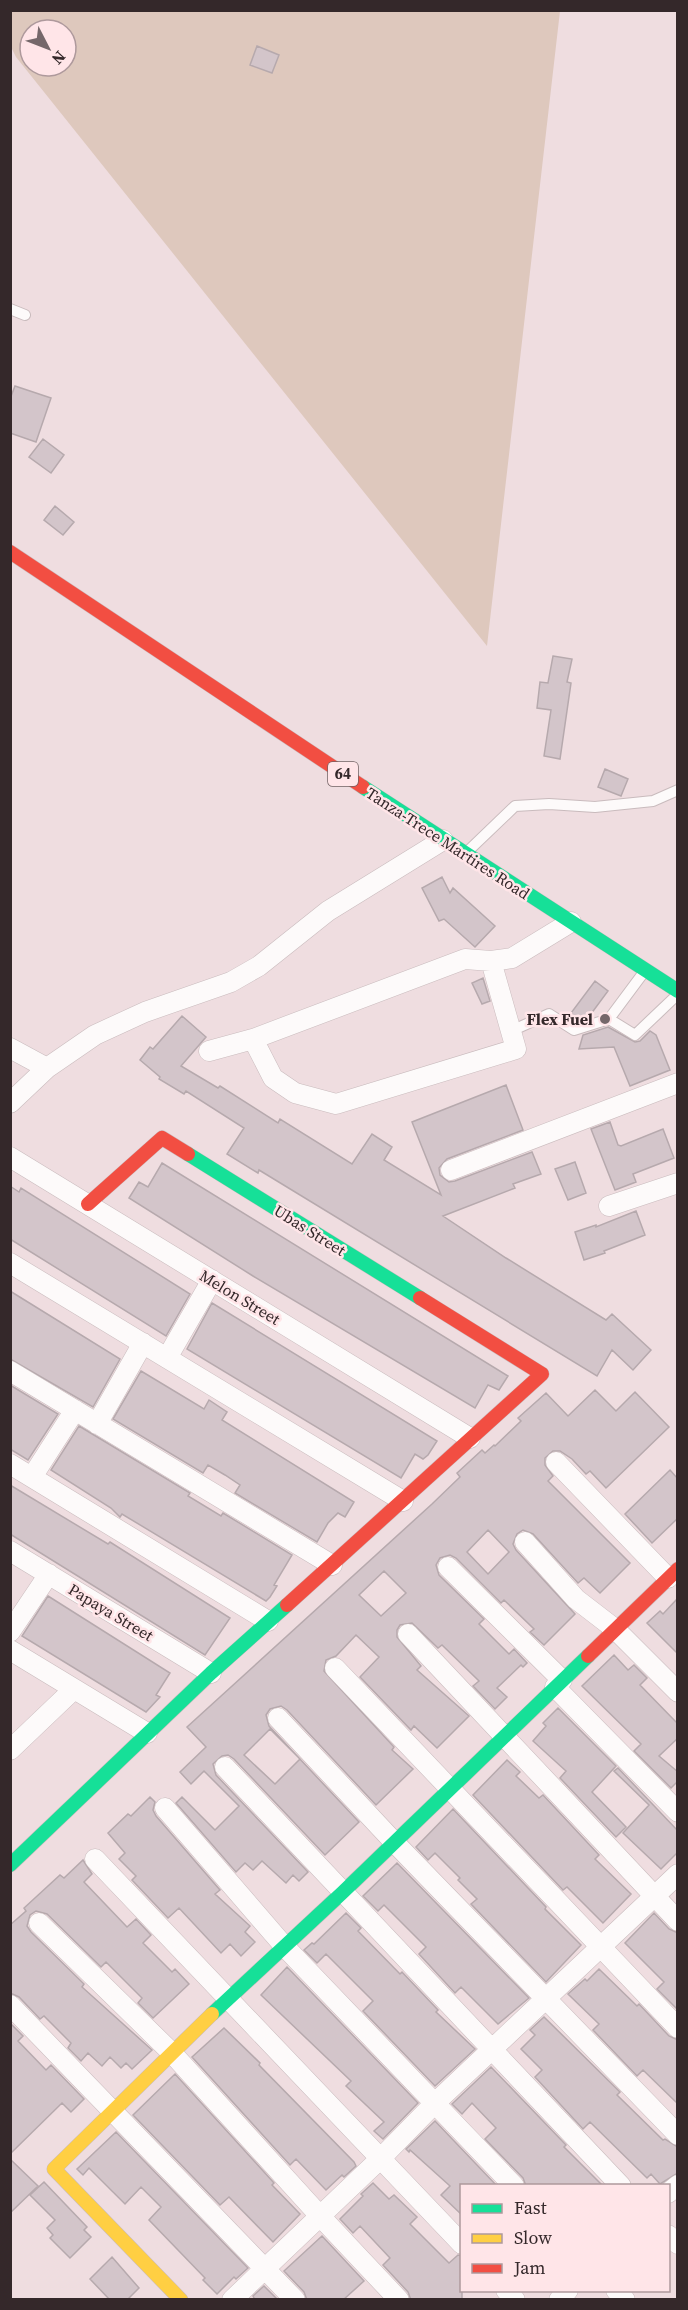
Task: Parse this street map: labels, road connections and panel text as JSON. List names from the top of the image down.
{
  "streets": {
    "street": [
      "64",
      "Tanza-Trece Martires Road",
      "Ubas Street",
      "Melon Street",
      "Papaya Street"
    ]
  },
  "crossings": [
    ["Ubas Street", "Melon Street"]
  ],
  "places": ["Flex Fuel"],
  "legend": ["Fast", "Slow", "Jam"],
  "north": "bottom right"
}
